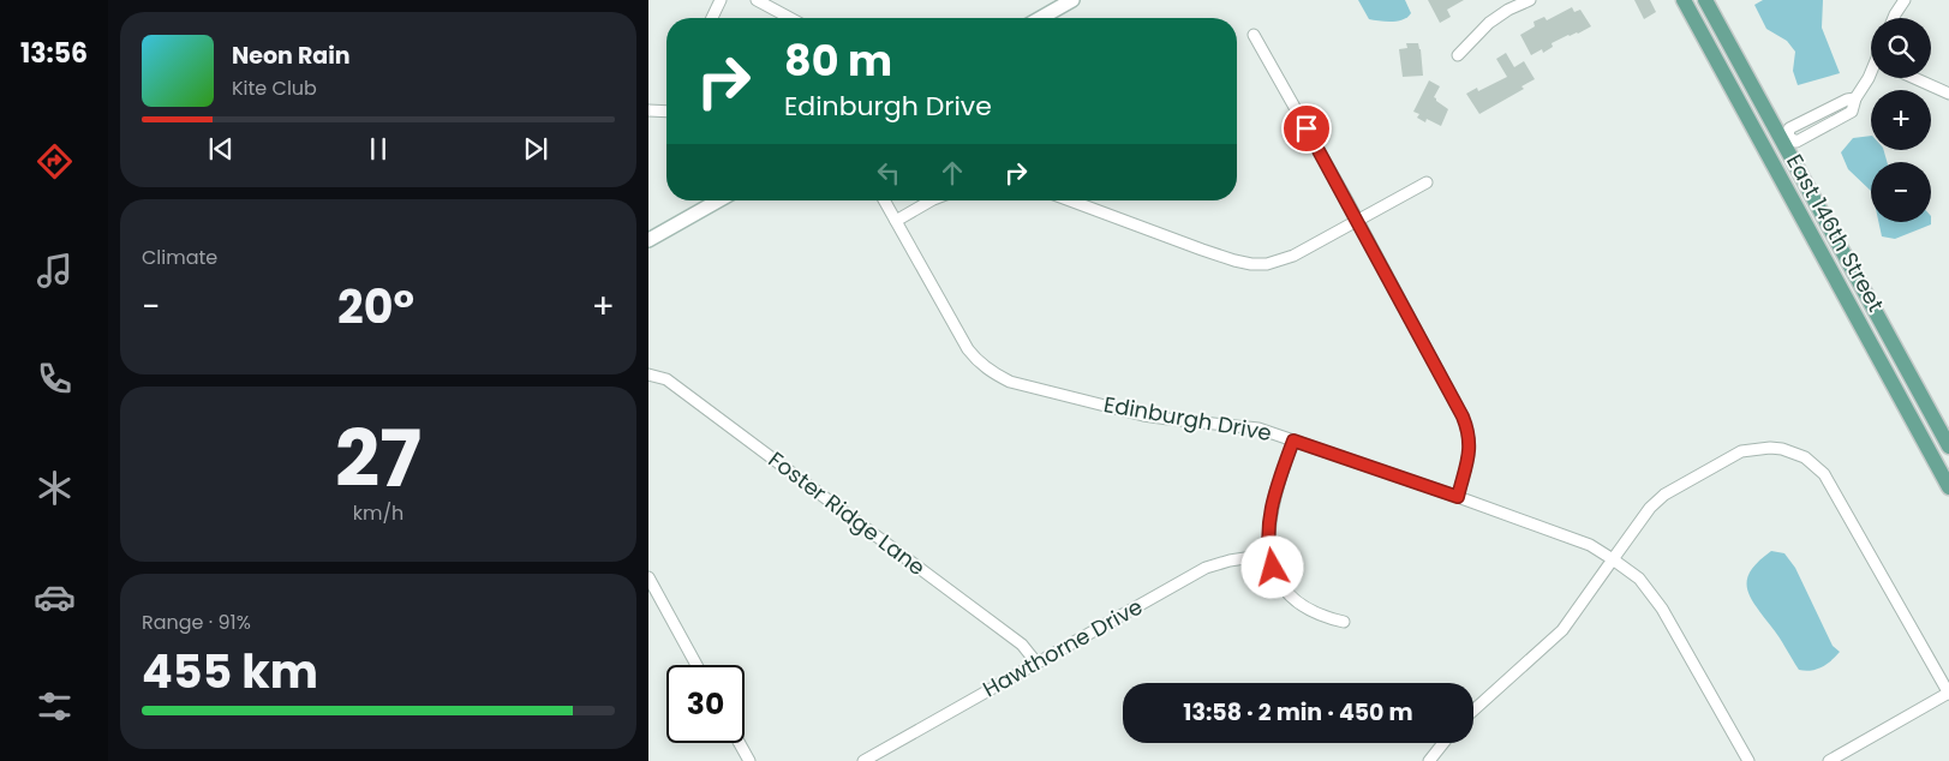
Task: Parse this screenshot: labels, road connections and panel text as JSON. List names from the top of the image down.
{
  "streets": {
    "main road": ["East 146th Street"],
    "street": ["Edinburgh Drive", "Foster Ridge Lane", "Hawthorne Drive"]
  },
  "crossings": [
    ["Foster Ridge Lane", "Hawthorne Drive"]
  ],
  "page": {
    "tabs": "13:56",
    "map_buttons": ["+", "−"],
    "turn": ["80 m", "Edinburgh Drive"],
    "song": ["Neon Rain", "Kite Club"],
    "tile": [
      "Climate",
      ["27", "km/h"],
      ["Range · 91%", "455 km"]
    ],
    "heat": ["−", "20°", "+"],
    "limit": "30",
    "trip": "13:58 · 2 min · 450 m"
  }
}
